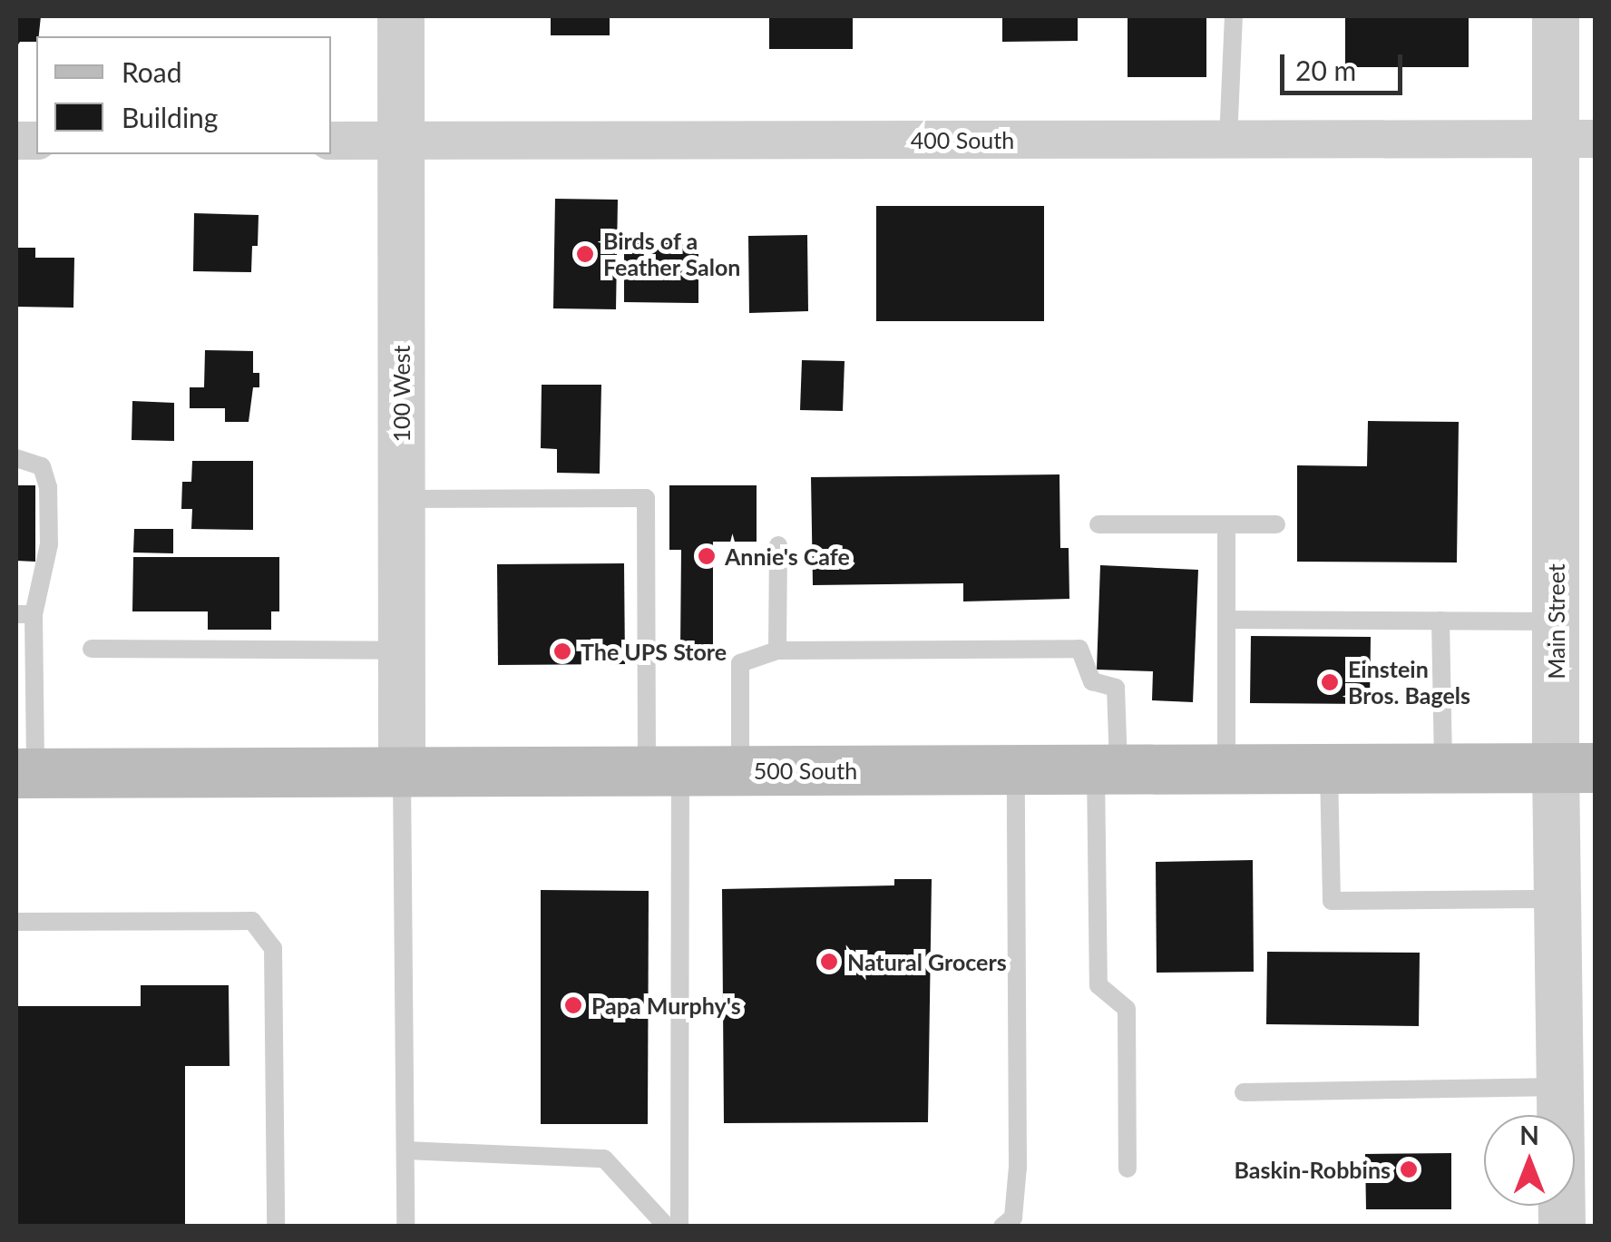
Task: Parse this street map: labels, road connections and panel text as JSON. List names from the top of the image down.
{
  "streets": {
    "main road": ["500 South"],
    "street": ["400 South", "100 West", "Main Street"]
  },
  "crossings": [
    ["400 South", "100 West"],
    ["400 South", "Main Street"],
    ["100 West", "500 South"],
    ["Main Street", "500 South"]
  ],
  "places": [
    "Birds of a Feather Salon",
    "Annie's Cafe",
    "The UPS Store",
    "Einstein Bros. Bagels",
    "Natural Grocers",
    "Papa Murphy's",
    "Baskin-Robbins"
  ],
  "legend": ["Road", "Building"],
  "scale_bar": "20 m",
  "north": "top"
}
